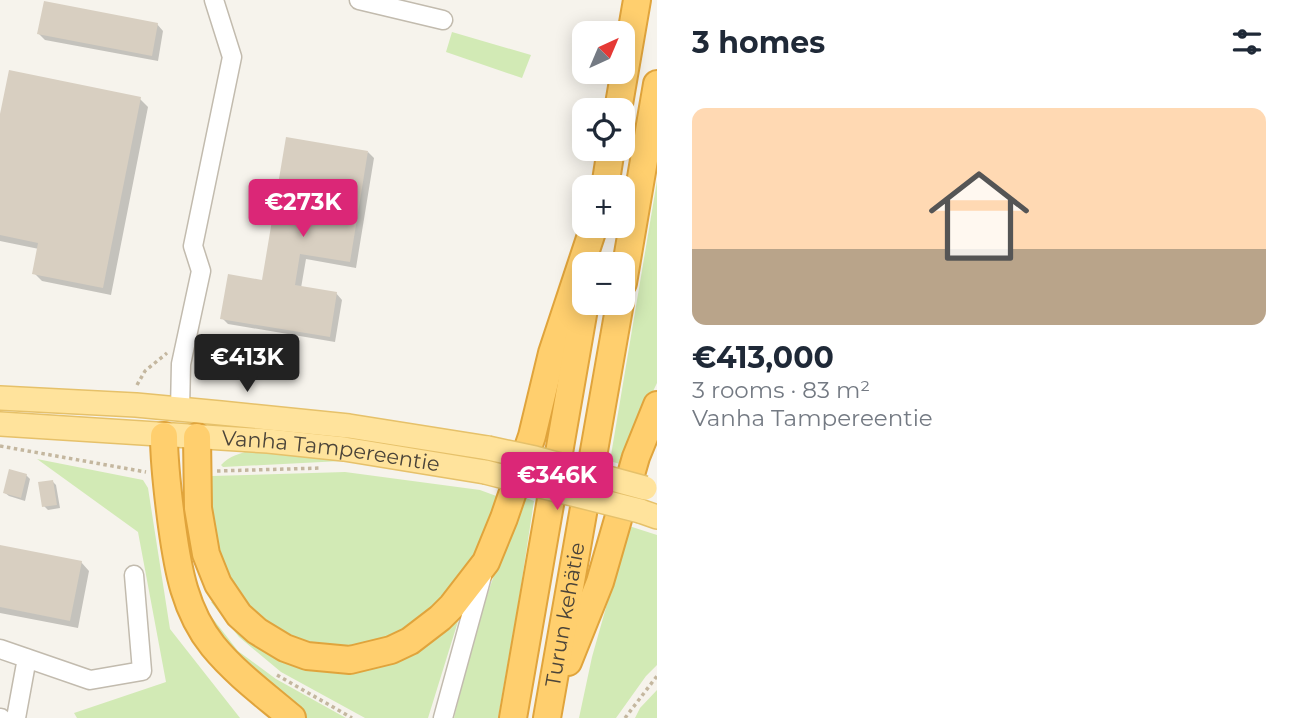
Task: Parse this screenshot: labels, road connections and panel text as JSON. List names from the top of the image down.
{
  "streets": {
    "highway": ["Turun kehätie"],
    "main road": ["Vanha Tampereentie"]
  },
  "north": "top right",
  "page": {
    "heading": "3 homes",
    "map_buttons": ["+", "−"],
    "list": [
      {
        "name": "€413,000",
        "note": "3 rooms · 83 m² · Vanha Tampereentie"
      }
    ],
    "price": ["€273K", "€413K", "€346K"]
  }
}
